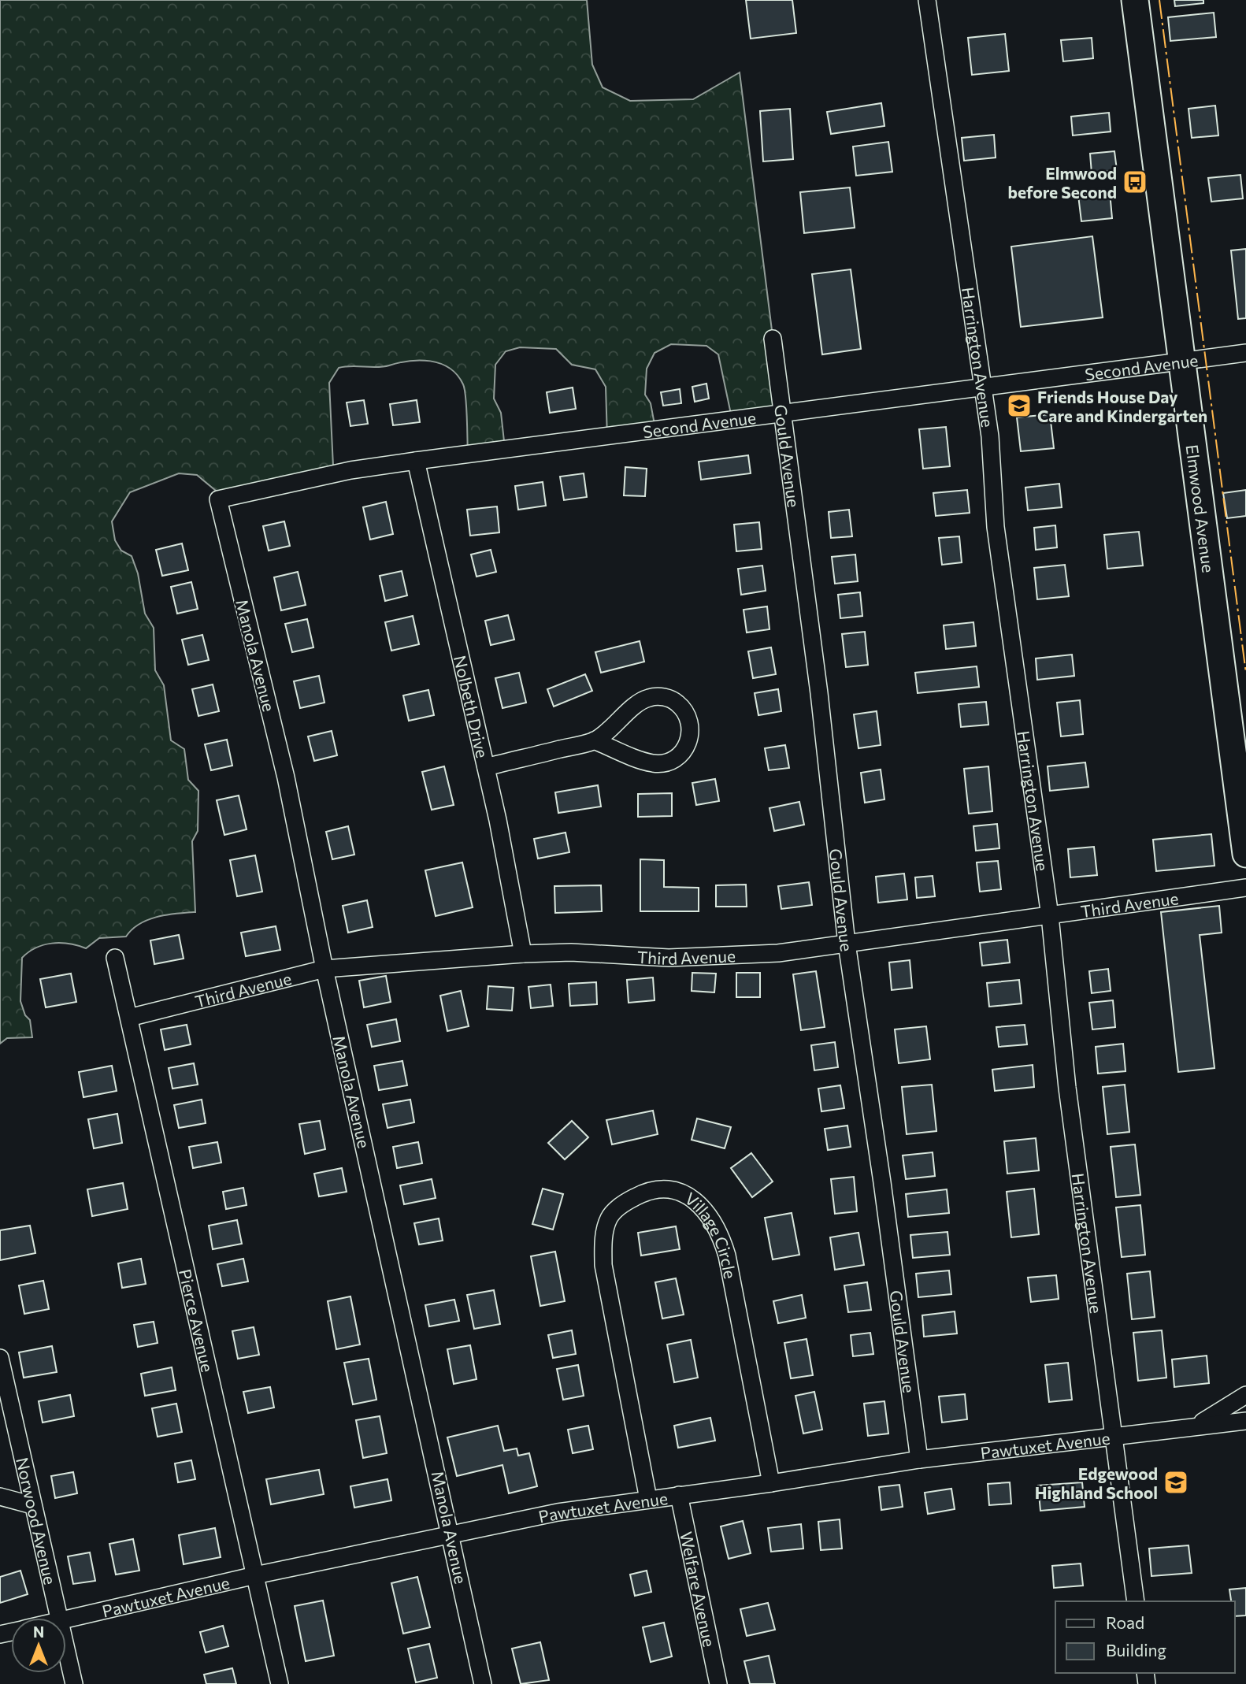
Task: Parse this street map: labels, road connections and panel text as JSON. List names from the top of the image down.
{
  "streets": {
    "main road": ["Elmwood Avenue"],
    "street": [
      "Harrington Avenue",
      "Second Avenue",
      "Gould Avenue",
      "Manola Avenue",
      "Nolbeth Drive",
      "Third Avenue",
      "Village Circle",
      "Pierce Avenue",
      "Pawtuxet Avenue",
      "Norwood Avenue",
      "Welfare Avenue"
    ]
  },
  "crossings": [
    ["Harrington Avenue", "Second Avenue"],
    ["Harrington Avenue", "Third Avenue"],
    ["Harrington Avenue", "Pawtuxet Avenue"],
    ["Second Avenue", "Gould Avenue"],
    ["Second Avenue", "Elmwood Avenue"],
    ["Second Avenue", "Manola Avenue"],
    ["Second Avenue", "Nolbeth Drive"],
    ["Gould Avenue", "Third Avenue"],
    ["Gould Avenue", "Pawtuxet Avenue"],
    ["Manola Avenue", "Third Avenue"],
    ["Manola Avenue", "Pawtuxet Avenue"],
    ["Nolbeth Drive", "Third Avenue"],
    ["Third Avenue", "Pierce Avenue"],
    ["Village Circle", "Pawtuxet Avenue"],
    ["Pierce Avenue", "Pawtuxet Avenue"],
    ["Pawtuxet Avenue", "Welfare Avenue"]
  ],
  "places": {
    "bus stop": ["Elmwood before Second"],
    "school or university": ["Friends House Day Care and Kindergarten", "Edgewood Highland School"]
  },
  "legend": ["Road", "Building"],
  "north": "top"
}
